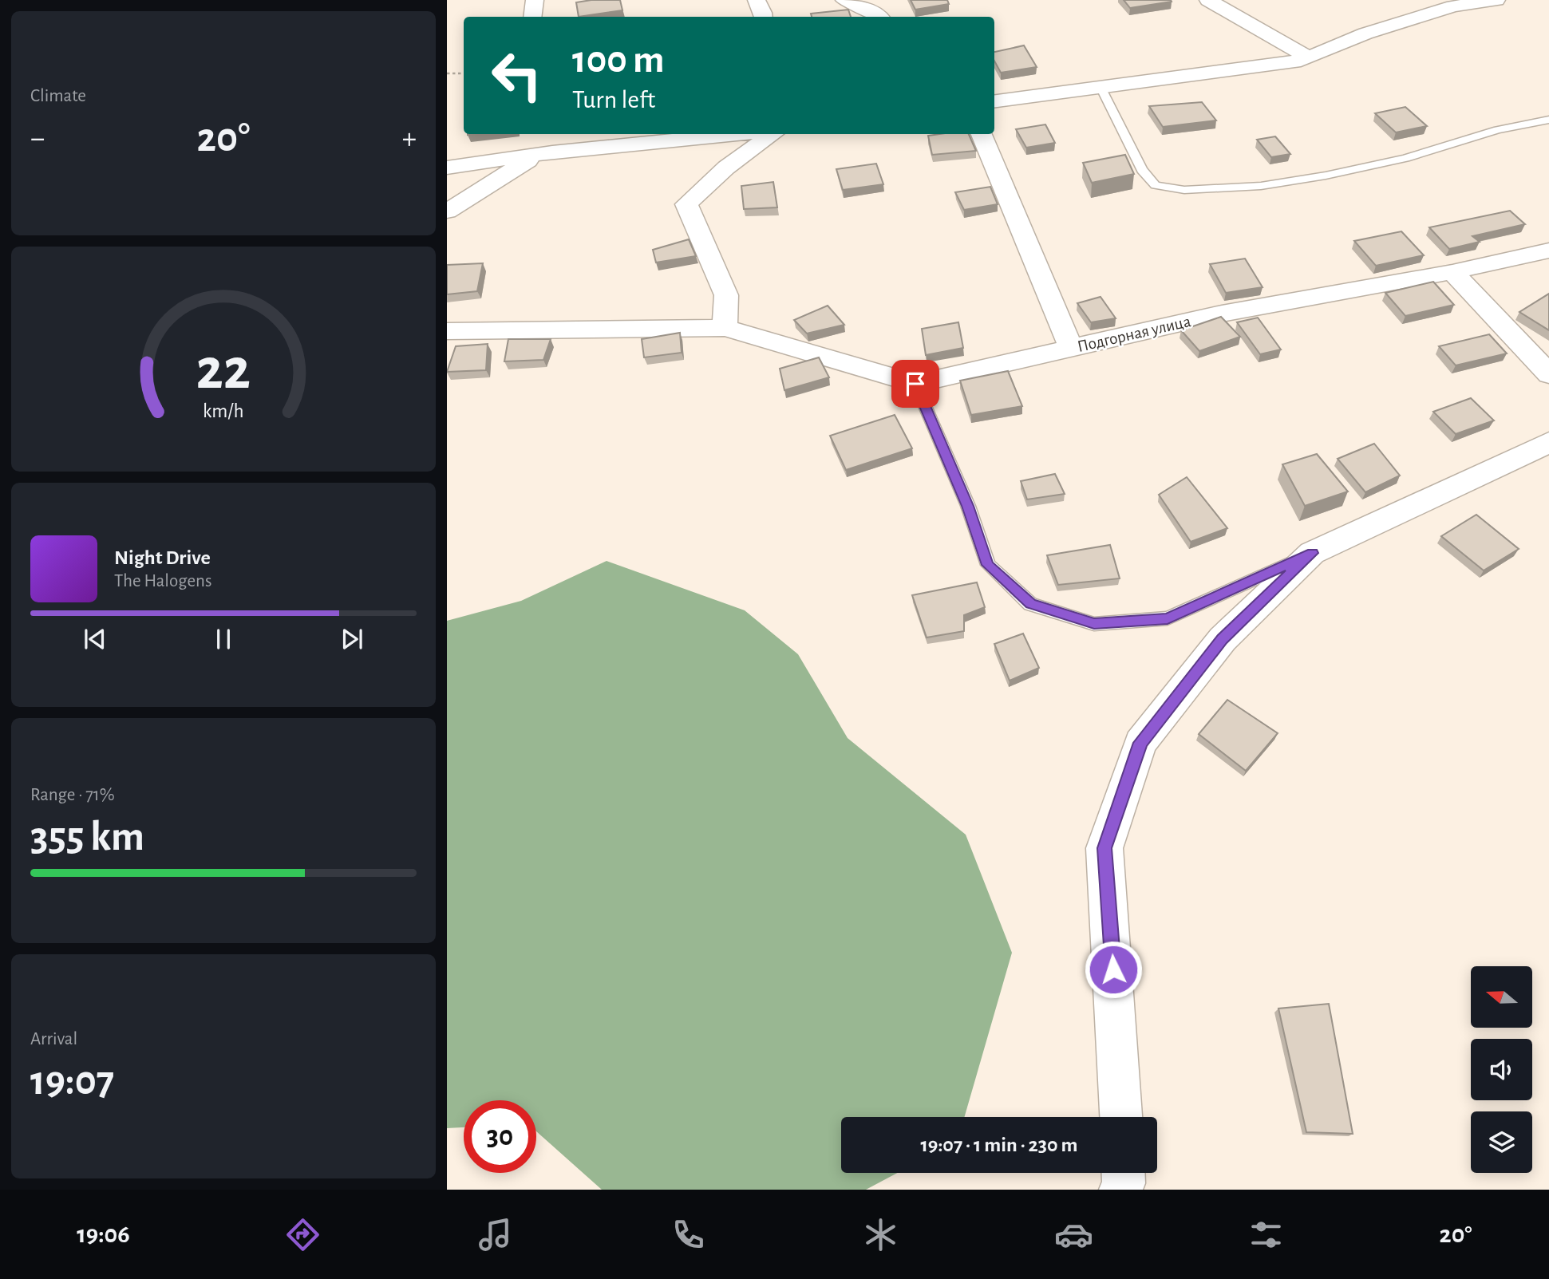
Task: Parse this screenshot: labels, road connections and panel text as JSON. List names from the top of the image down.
{
  "streets": {
    "street": ["Подгорная улица"]
  },
  "north": "left",
  "page": {
    "tile": [
      "Climate",
      ["Range · 71%", "355 km"],
      ["Arrival", "19:07"]
    ],
    "turn": ["100 m", "Turn left"],
    "heat": ["−", "20°", "+"],
    "song": ["Night Drive", "The Halogens"],
    "limit": "30",
    "trip": "19:07 · 1 min · 230 m",
    "tabs": ["19:06", "20°"],
    "gauge": ["22", "km/h"]
  }
}
